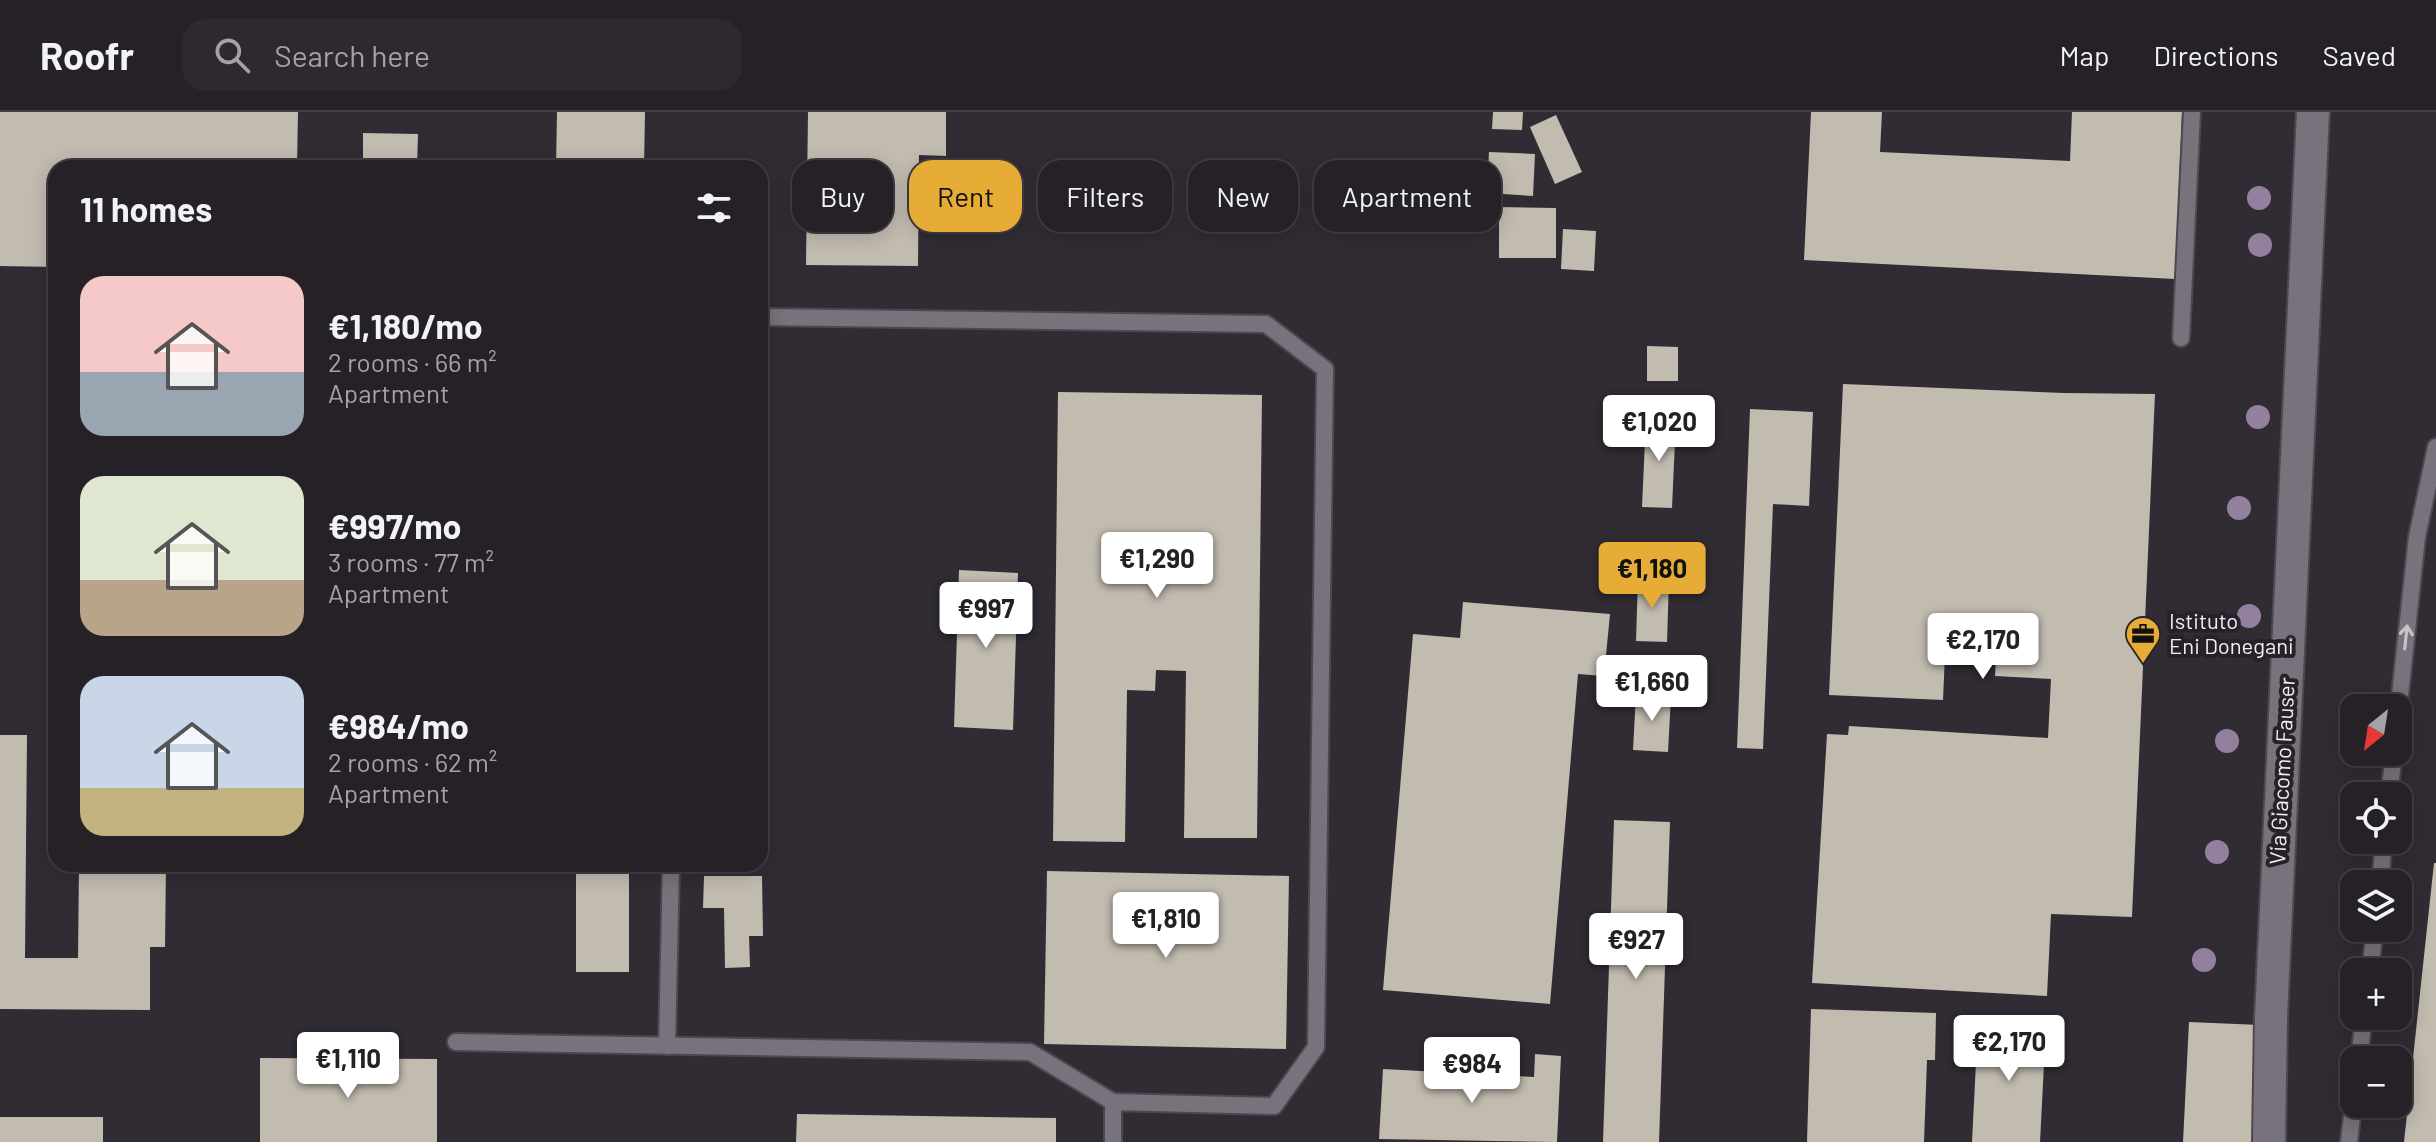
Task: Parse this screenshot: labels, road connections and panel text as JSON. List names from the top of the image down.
{
  "streets": {
    "street": ["Via Giacomo Fauser"]
  },
  "places": {
    "office": ["Istituto Eni Donegani"]
  },
  "north": "bottom left",
  "page": {
    "header": "Roofr",
    "search": "Search here",
    "nav": ["Map", "Directions", "Saved"],
    "chip": [
      "Buy",
      "Rent",
      "Filters",
      "New",
      "Apartment"
    ],
    "heading": "11 homes",
    "list": [
      {
        "name": "€1,180/mo",
        "note": "2 rooms · 66 m² · Apartment"
      },
      {
        "name": "€997/mo",
        "note": "3 rooms · 77 m² · Apartment"
      },
      {
        "name": "€984/mo",
        "note": "2 rooms · 62 m² · Apartment"
      }
    ],
    "price": [
      "€1,020",
      "€1,290",
      "€1,180",
      "€997",
      "€2,170",
      "€1,660",
      "€1,810",
      "€927",
      "€2,170",
      "€1,110",
      "€984"
    ],
    "map_buttons": ["+", "−"]
  }
}
